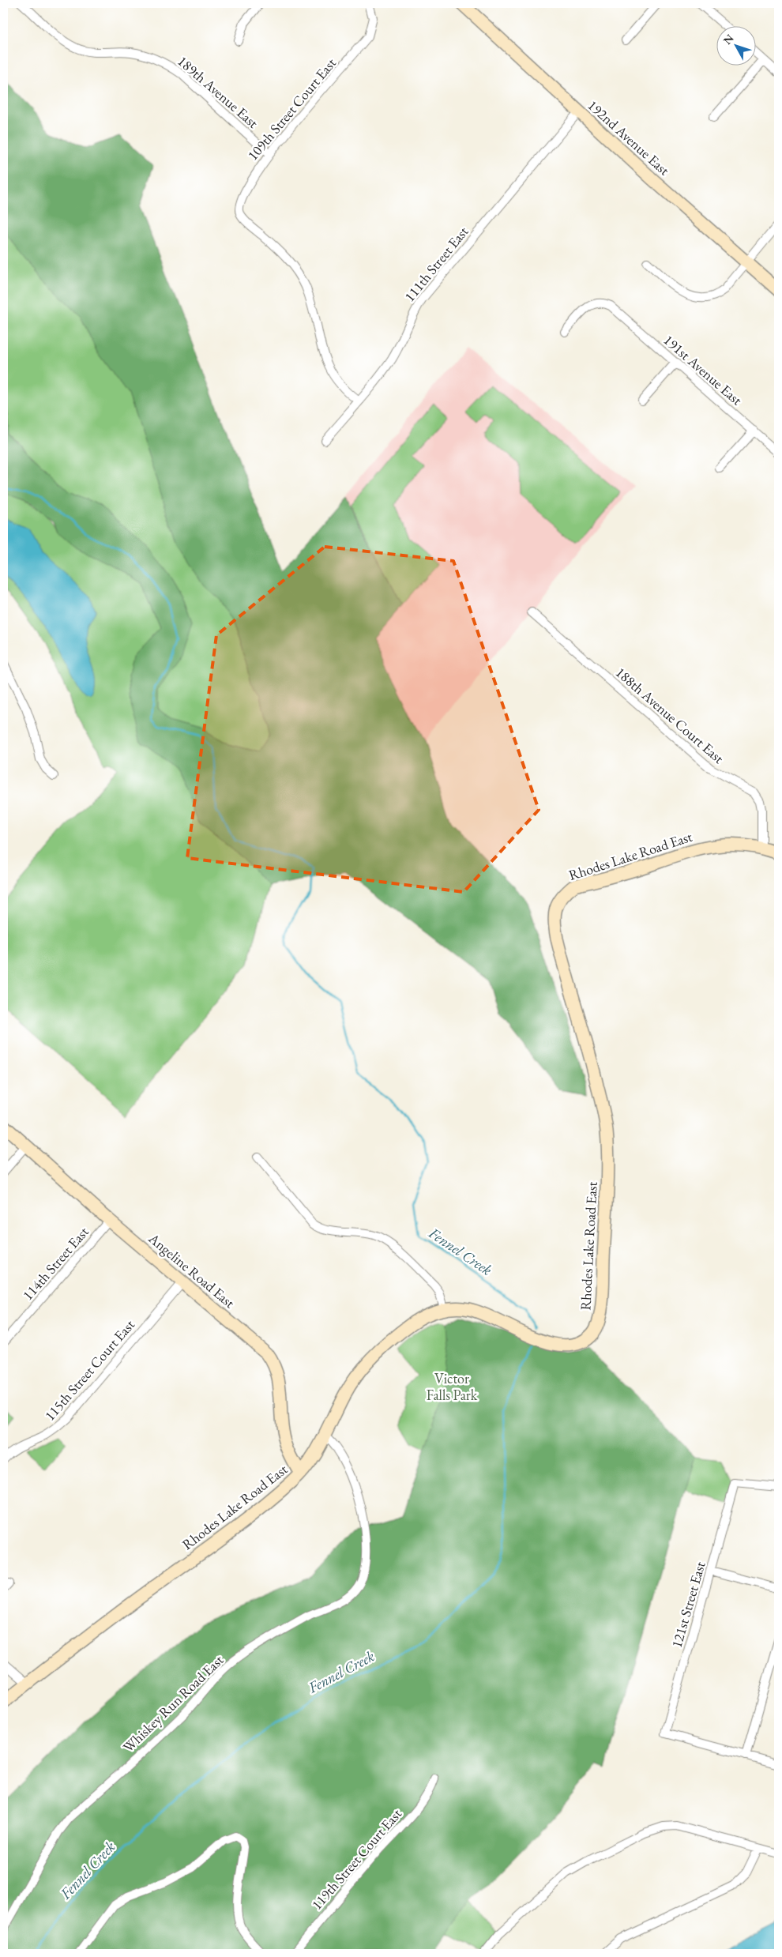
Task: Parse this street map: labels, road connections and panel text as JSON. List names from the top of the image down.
{
  "streets": {
    "street": [
      "189th Avenue East",
      "109th Street Court East",
      "192nd Avenue East",
      "111th Street East",
      "191st Avenue East",
      "188th Avenue Court East",
      "Rhodes Lake Road East",
      "114th Street East",
      "Angeline Road East",
      "115th Street Court East",
      "121st Street East",
      "Whiskey Run Road East",
      "119th Street Court East"
    ]
  },
  "crossings": [
    ["189th Avenue East", "109th Street Court East"],
    ["109th Street Court East", "111th Street East"],
    ["192nd Avenue East", "111th Street East"],
    ["188th Avenue Court East", "Rhodes Lake Road East"],
    ["Rhodes Lake Road East", "Angeline Road East"],
    ["Rhodes Lake Road East", "Whiskey Run Road East"],
    ["114th Street East", "Angeline Road East"],
    ["Angeline Road East", "115th Street Court East"]
  ],
  "water": ["Fennel Creek"],
  "parks": ["Victor Falls Park"],
  "north": "top left"
}
